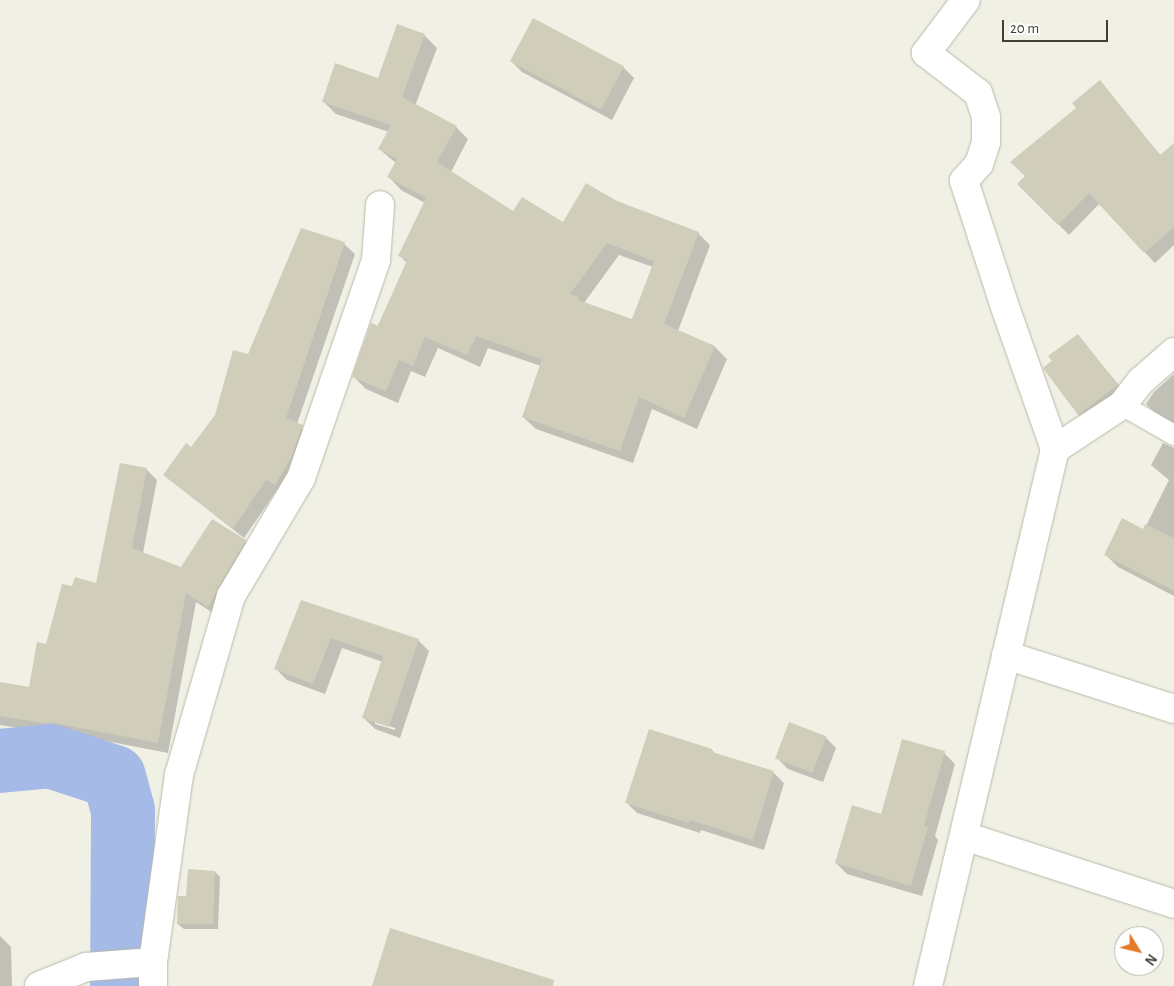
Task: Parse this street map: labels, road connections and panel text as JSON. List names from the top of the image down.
{
  "scale_bar": "20 m",
  "north": "bottom right"
}
